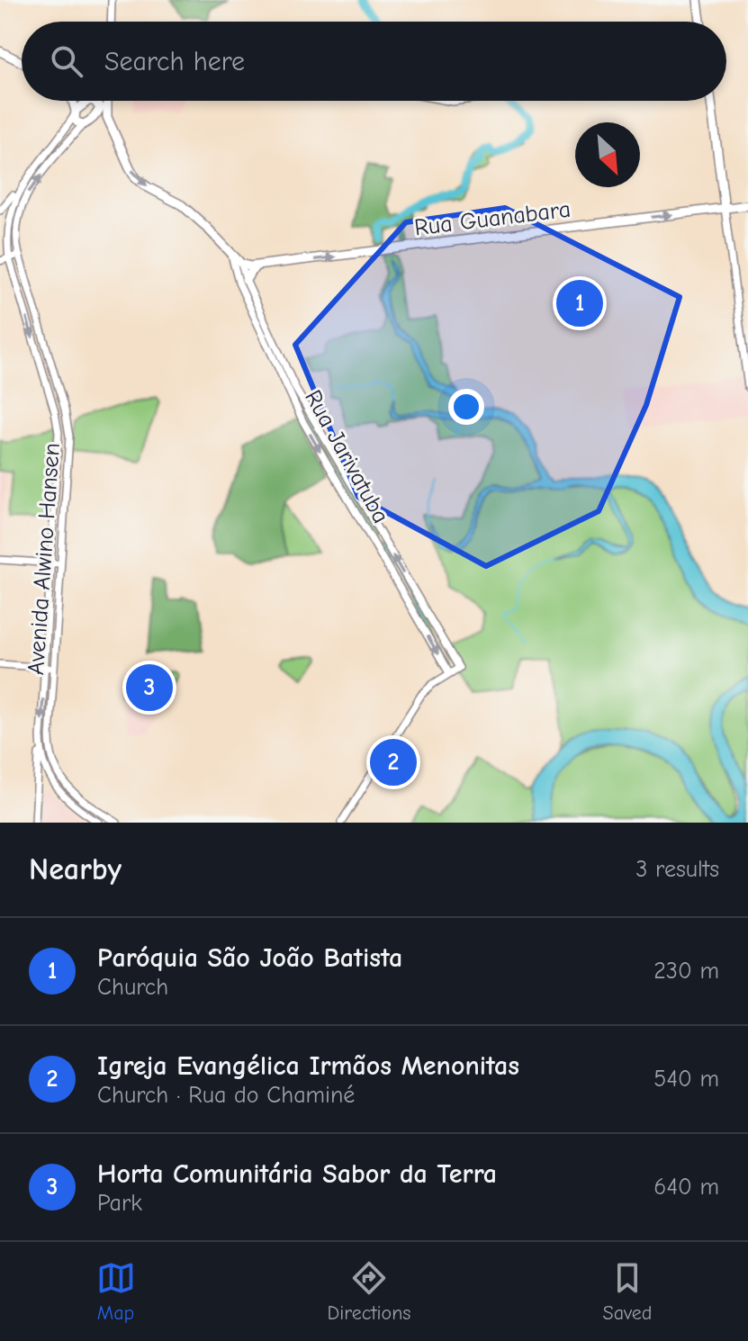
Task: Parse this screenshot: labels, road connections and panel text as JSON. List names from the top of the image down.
{
  "streets": {
    "main road": ["Rua Guanabara", "Rua Jarivatuba"],
    "street": ["Avenida Alwino Hansen"]
  },
  "crossings": [
    ["Rua Guanabara", "Rua Jarivatuba"]
  ],
  "one_way": ["Rua Guanabara"],
  "north": "bottom right",
  "page": {
    "search": "Search here",
    "pins": ["1", "3", "2"],
    "heading": ["Nearby", "3 results"],
    "list": [
      {
        "mark": "1",
        "name": "Paróquia São João Batista",
        "note": "Church",
        "value": "230 m"
      },
      {
        "mark": "2",
        "name": "Igreja Evangélica Irmãos Menonitas",
        "note": "Church · Rua do Chaminé",
        "value": "540 m"
      },
      {
        "mark": "3",
        "name": "Horta Comunitária Sabor da Terra",
        "note": "Park",
        "value": "640 m"
      }
    ],
    "nav": ["Map", "Directions", "Saved"]
  }
}
